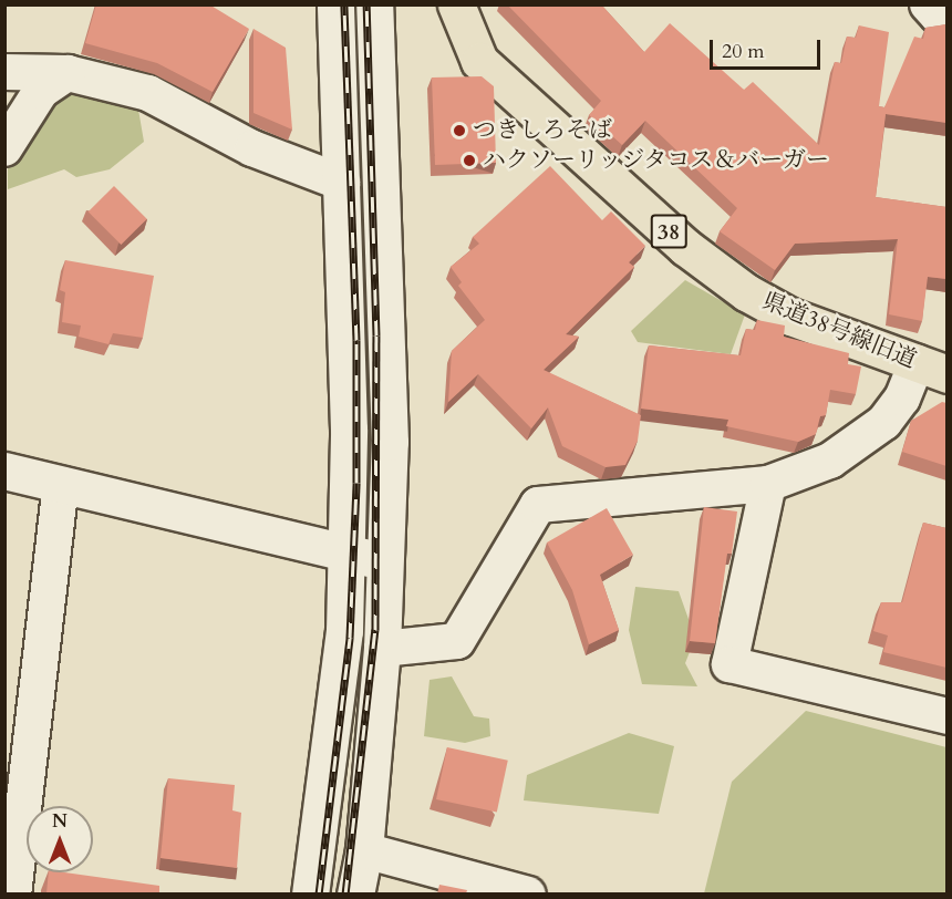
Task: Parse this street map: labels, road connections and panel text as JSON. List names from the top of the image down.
{
  "streets": {
    "main road": ["38", "県道38号線旧道"]
  },
  "places": ["つきしろそば", "ハクソーリッジタコス＆バーガー"],
  "scale_bar": "20 m",
  "north": "top"
}
